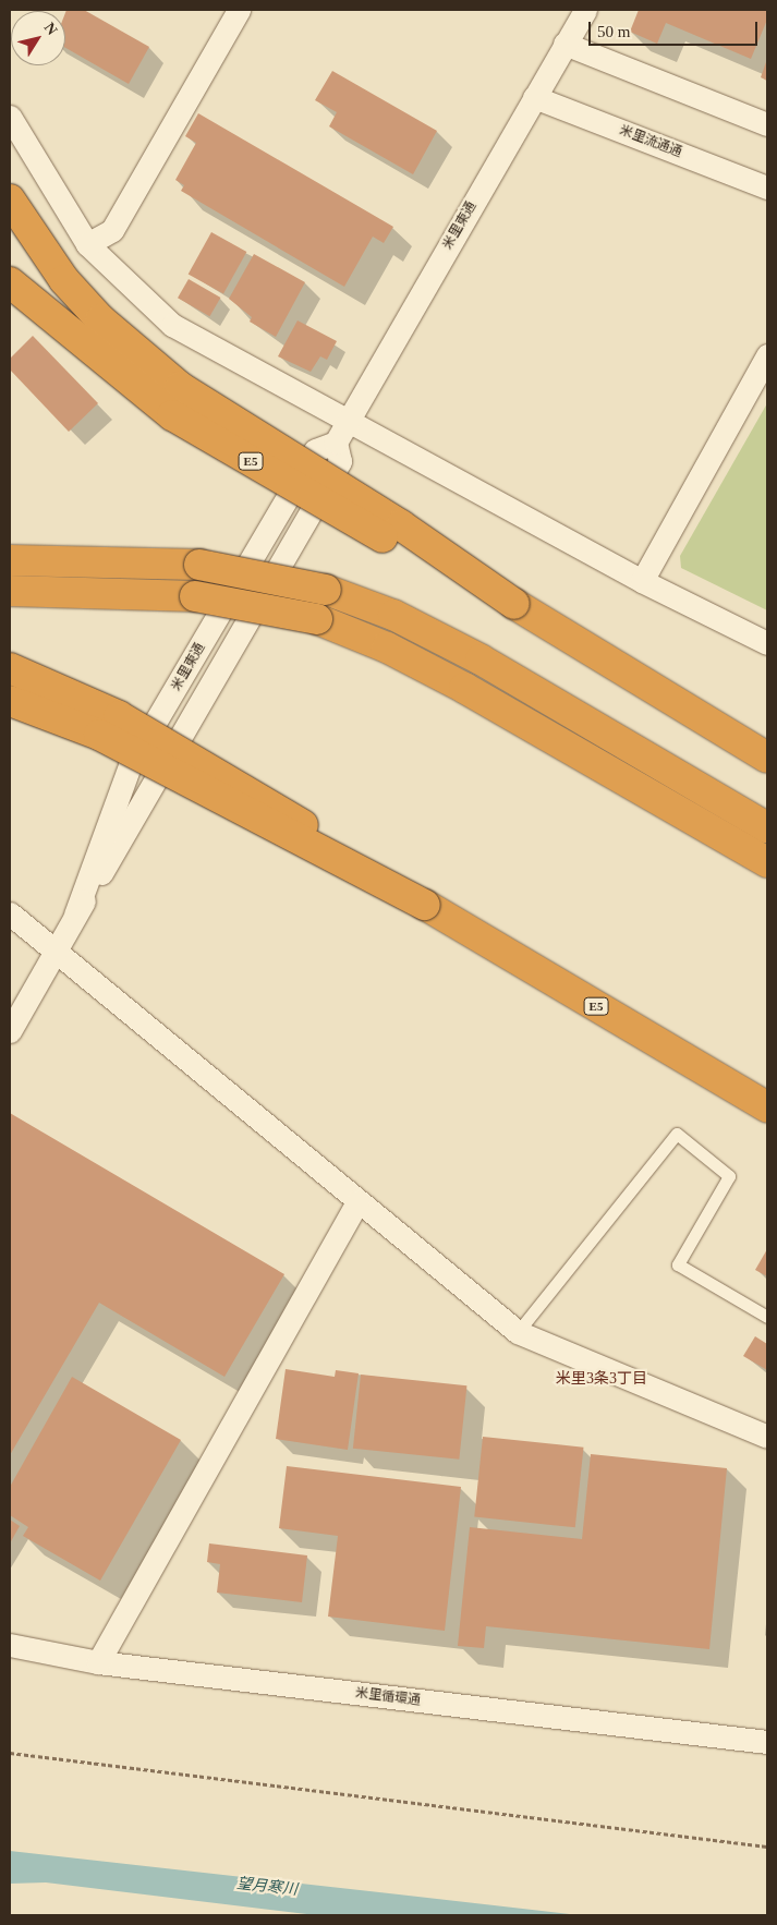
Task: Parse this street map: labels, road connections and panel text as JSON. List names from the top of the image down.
{
  "streets": {
    "highway": ["E5"],
    "street": ["米里流通通", "米里東通", "米里循環通"]
  },
  "crossings": [
    ["米里流通通", "米里東通"]
  ],
  "districts": ["米里3条3丁目"],
  "water": ["望月寒川"],
  "scale_bar": "50 m",
  "north": "top right"
}
